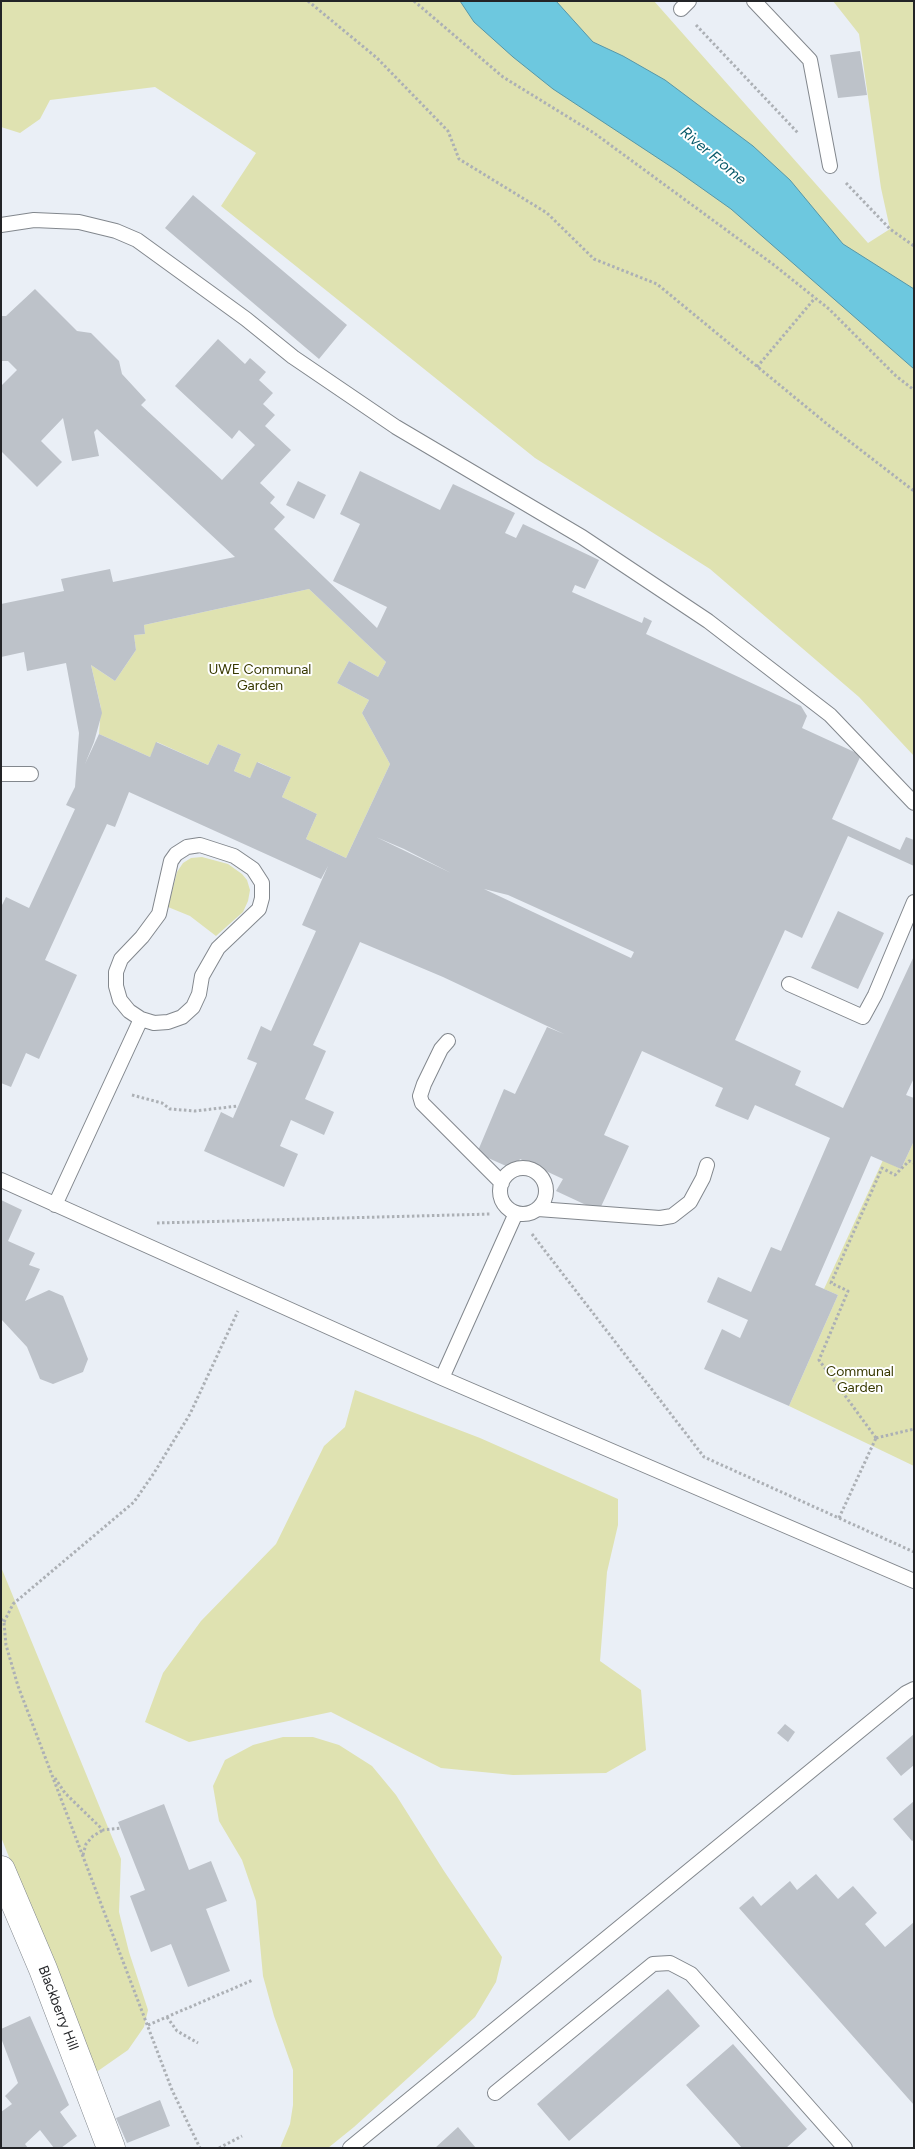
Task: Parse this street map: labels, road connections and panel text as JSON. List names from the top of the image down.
{
  "streets": {
    "street": ["Blackberry Hill"]
  },
  "water": ["River Frome"],
  "parks": ["UWE Communal Garden", "Communal Garden"]
}
